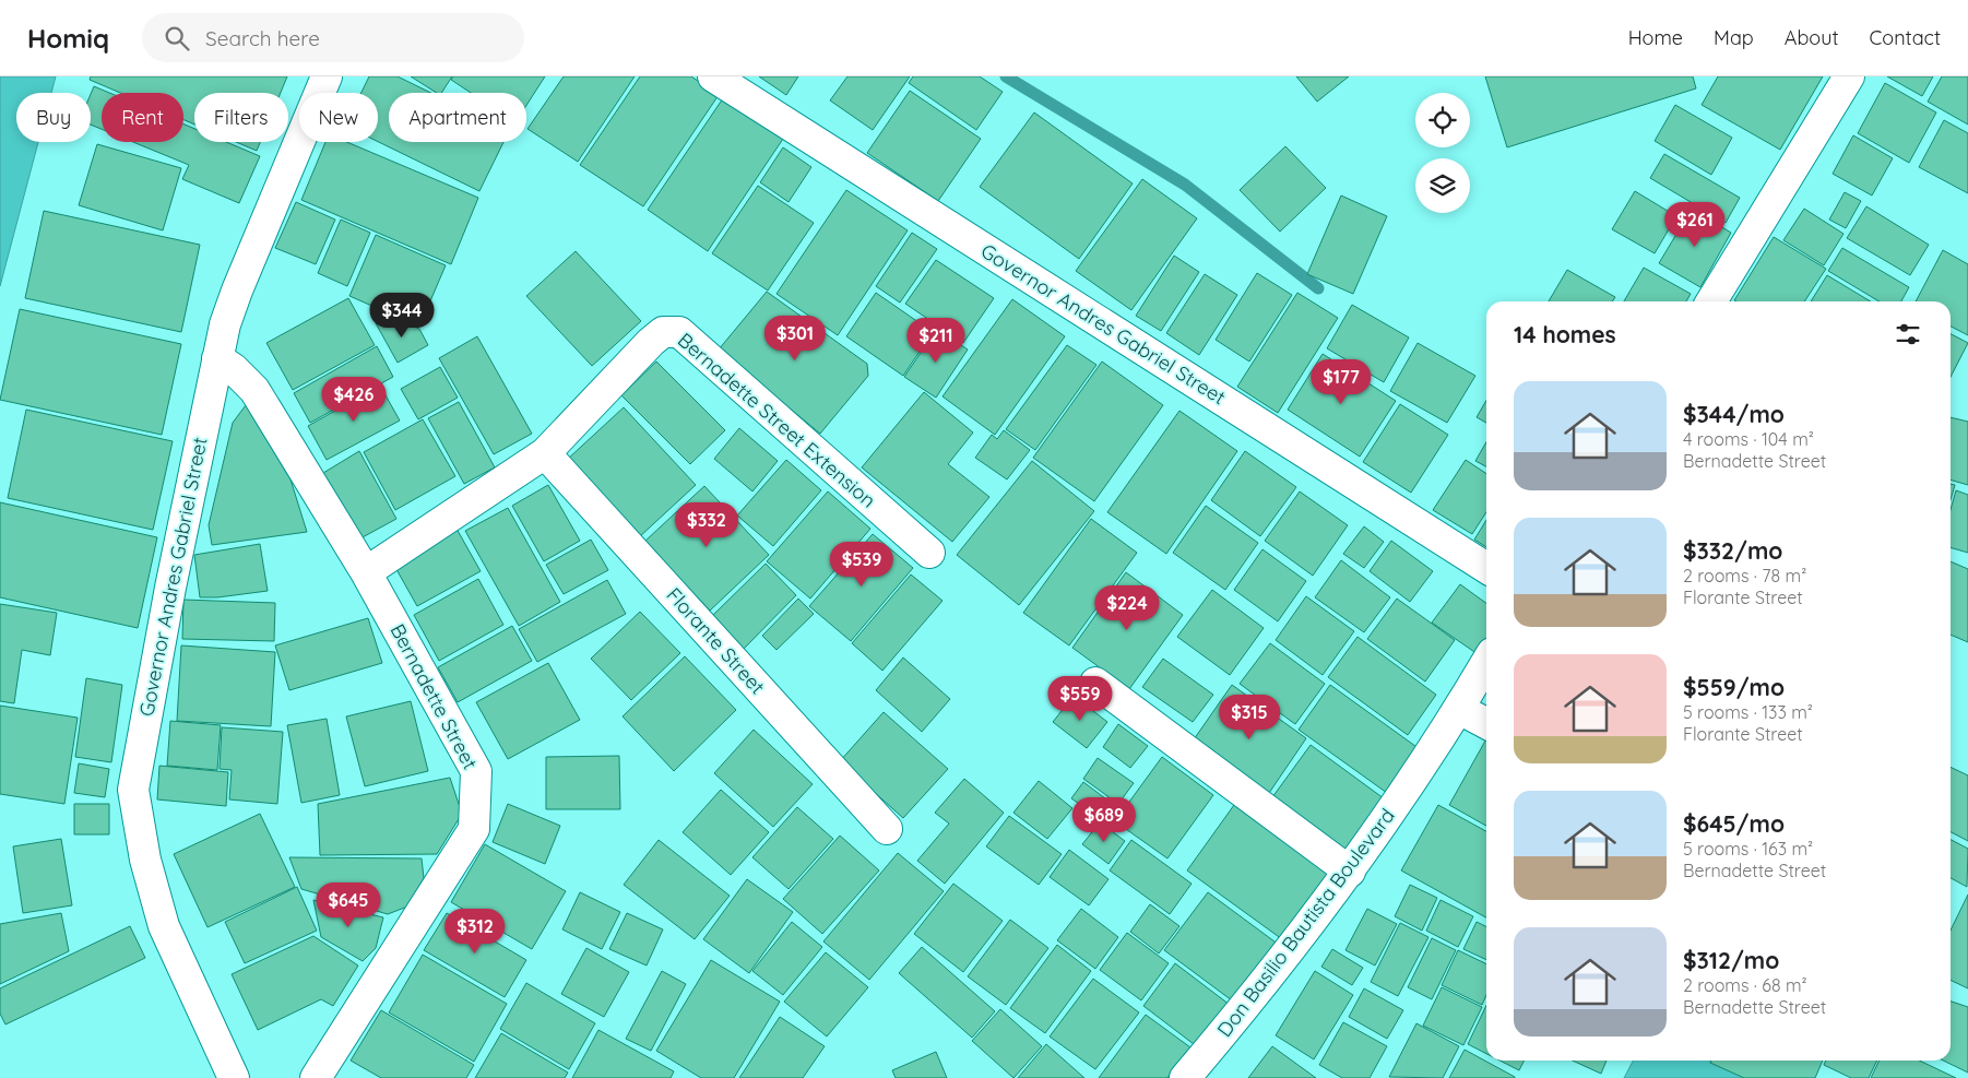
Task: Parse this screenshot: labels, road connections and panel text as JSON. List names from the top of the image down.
{
  "streets": {
    "street": [
      "Governor Andres Gabriel Street",
      "Bernadette Street Extension",
      "Florante Street",
      "Bernadette Street",
      "Don Basilio Bautista Boulevard"
    ]
  },
  "crossings": [
    ["Governor Andres Gabriel Street", "Bernadette Street"],
    ["Bernadette Street Extension", "Florante Street"],
    ["Bernadette Street Extension", "Bernadette Street"]
  ],
  "page": {
    "header": "Homiq",
    "search": "Search here",
    "nav": [
      "Home",
      "Map",
      "About",
      "Contact"
    ],
    "chip": [
      "Buy",
      "Rent",
      "Filters",
      "New",
      "Apartment"
    ],
    "price": [
      "$261",
      "$344",
      "$301",
      "$211",
      "$177",
      "$426",
      "$332",
      "$539",
      "$224",
      "$559",
      "$315",
      "$689",
      "$645",
      "$312"
    ],
    "heading": "14 homes",
    "list": [
      {
        "name": "$344/mo",
        "note": "4 rooms · 104 m² · Bernadette Street"
      },
      {
        "name": "$332/mo",
        "note": "2 rooms · 78 m² · Florante Street"
      },
      {
        "name": "$559/mo",
        "note": "5 rooms · 133 m² · Florante Street"
      },
      {
        "name": "$645/mo",
        "note": "5 rooms · 163 m² · Bernadette Street"
      },
      {
        "name": "$312/mo",
        "note": "2 rooms · 68 m² · Bernadette Street"
      }
    ]
  }
}
